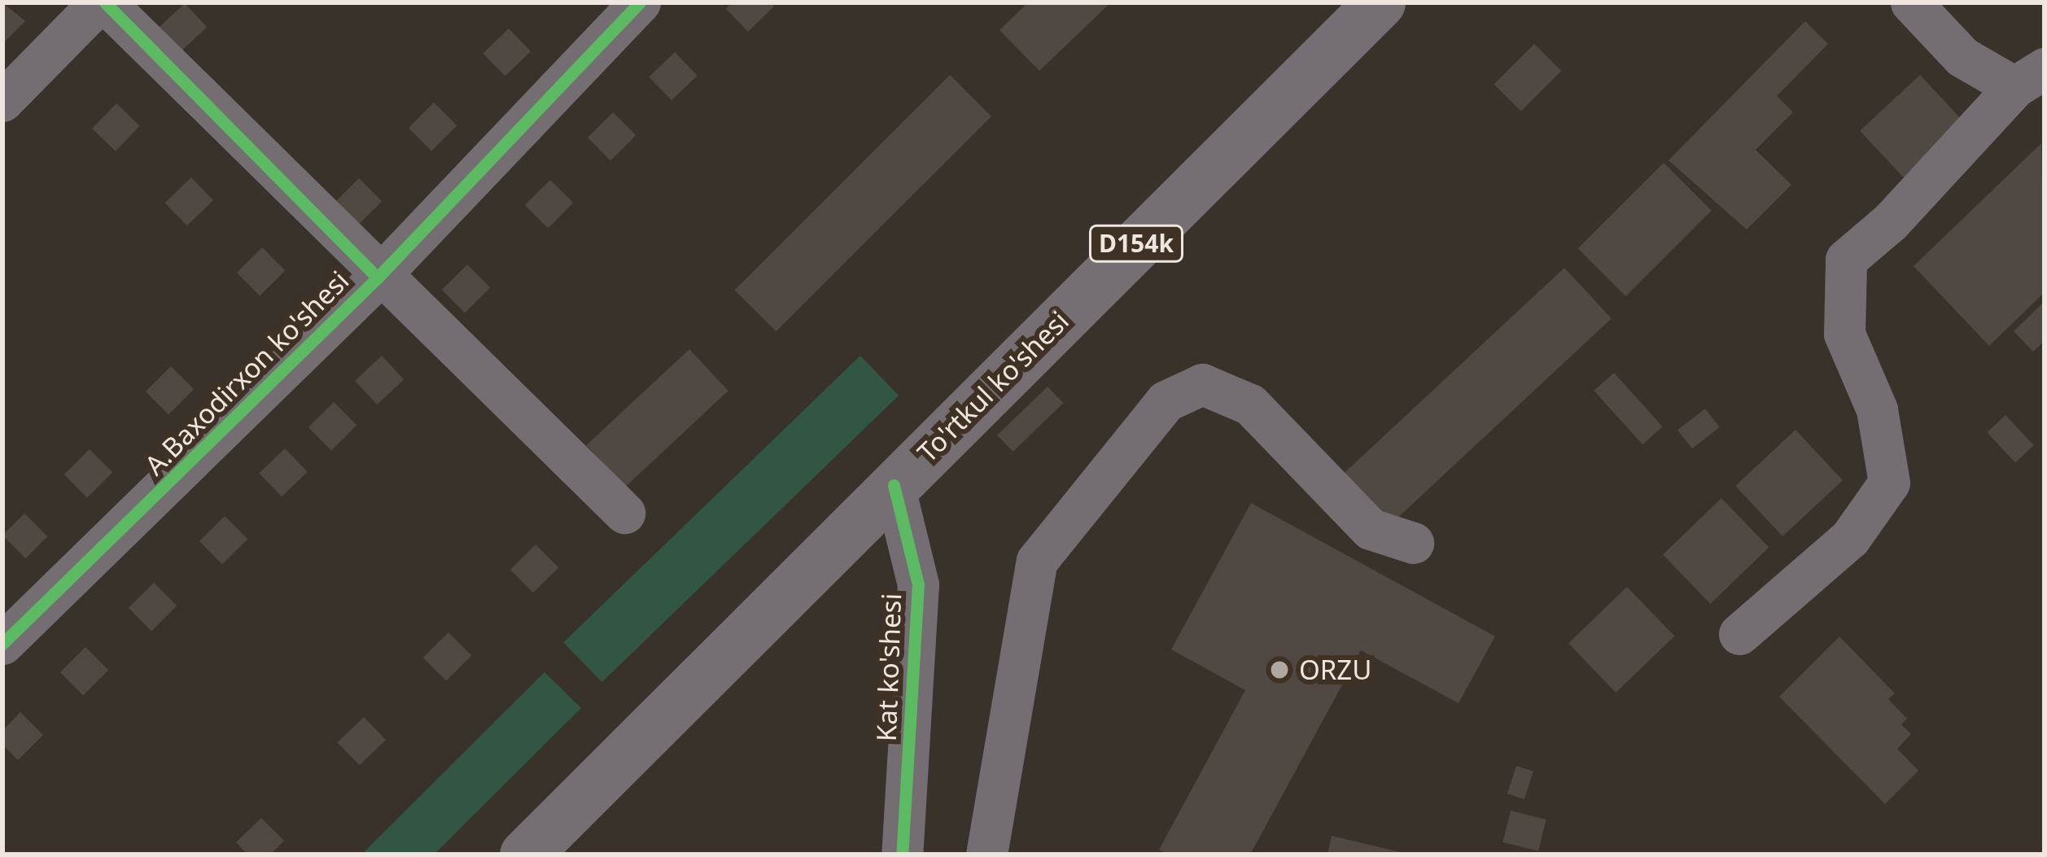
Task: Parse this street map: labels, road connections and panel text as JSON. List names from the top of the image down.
{
  "streets": {
    "main road": ["D154k", "To'rtkul ko'shesi"],
    "street": ["A.Baxodirxon ko'shesi", "Kat ko'shesi"]
  },
  "crossings": [
    ["To'rtkul ko'shesi", "Kat ko'shesi"]
  ],
  "places": ["ORZU"]
}
